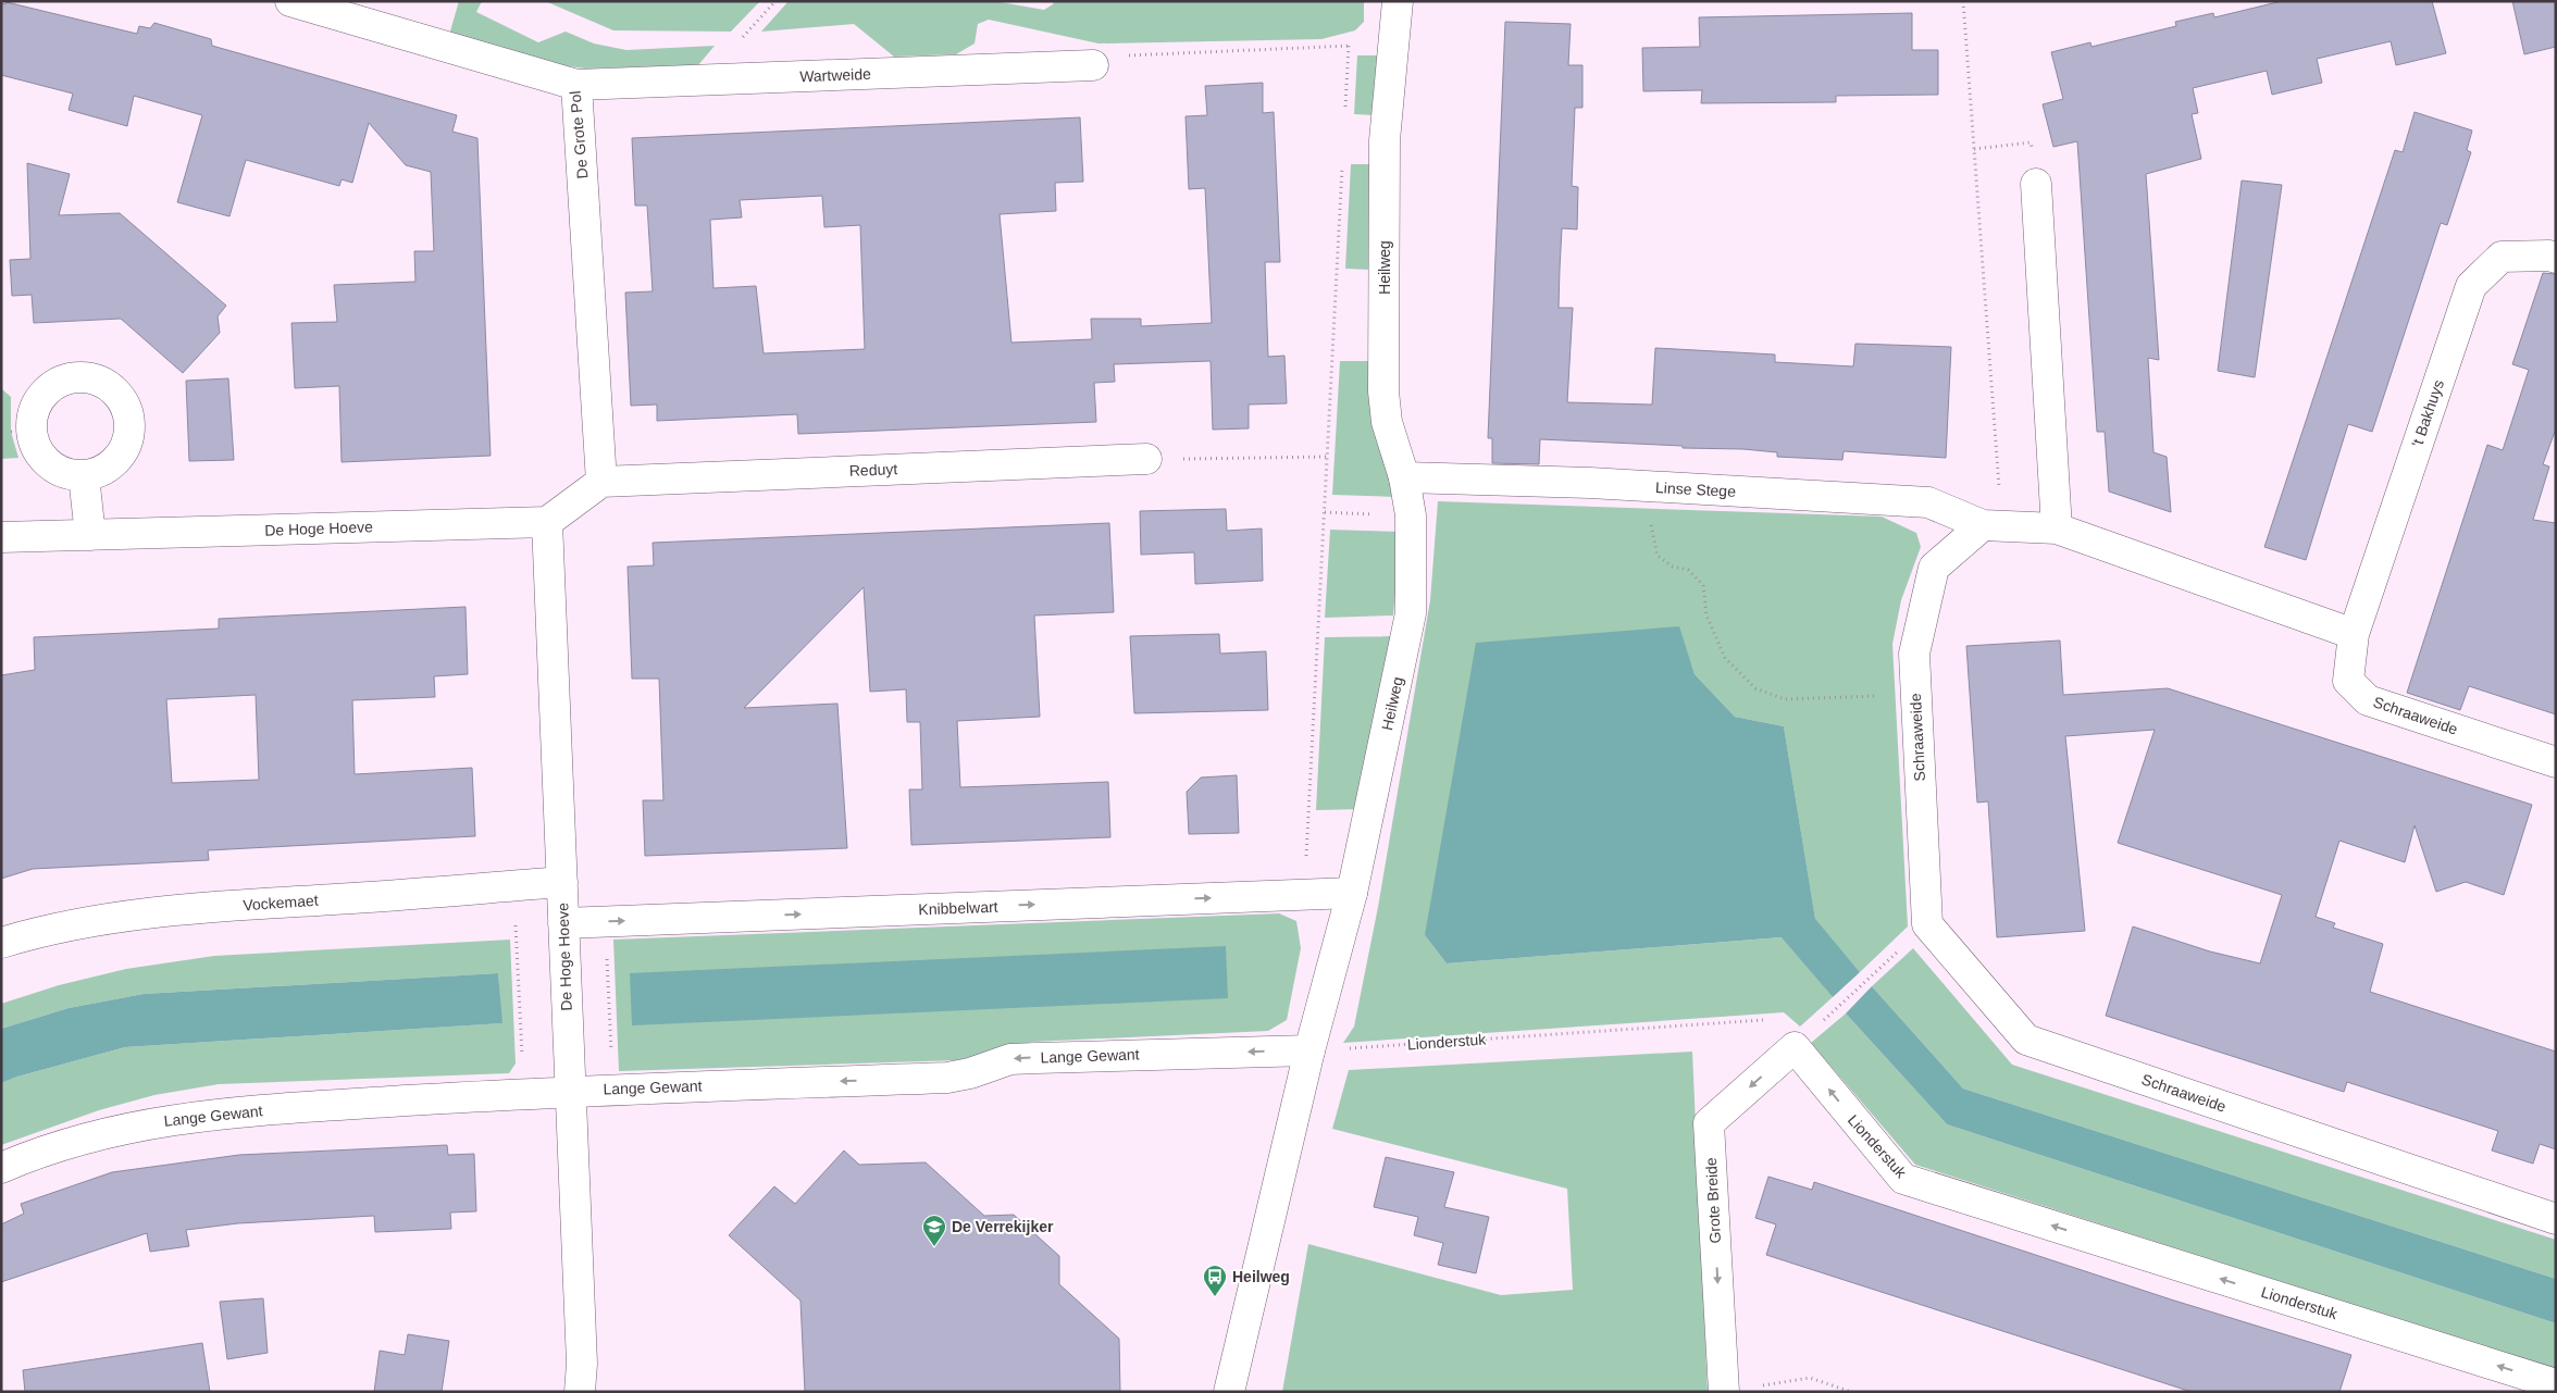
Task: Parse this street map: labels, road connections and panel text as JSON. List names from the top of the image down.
{
  "streets": {
    "street": [
      "Wartweide",
      "De Grote Pol",
      "Heilweg",
      "'t Bakhuys",
      "Reduyt",
      "Linse Stege",
      "De Hoge Hoeve",
      "Schraaweide",
      "Vockemaet",
      "Knibbelwart",
      "Lionderstuk",
      "Lange Gewant",
      "Grote Breide"
    ]
  },
  "crossings": [
    ["Wartweide", "De Grote Pol"],
    ["De Grote Pol", "Reduyt"],
    ["Heilweg", "Linse Stege"],
    ["Heilweg", "Knibbelwart"],
    ["Heilweg", "Lionderstuk"],
    ["Heilweg", "Lange Gewant"],
    ["'t Bakhuys", "Schraaweide"],
    ["Linse Stege", "Schraaweide"],
    ["De Hoge Hoeve", "Vockemaet"],
    ["De Hoge Hoeve", "Knibbelwart"],
    ["De Hoge Hoeve", "Lange Gewant"],
    ["Lionderstuk", "Lange Gewant"],
    ["Lionderstuk", "Grote Breide"]
  ],
  "one_way": [
    "Knibbelwart",
    "Lionderstuk",
    "Lange Gewant",
    "Grote Breide"
  ],
  "places": {
    "school or university": ["De Verrekijker"],
    "bus stop": ["Heilweg"]
  }
}
